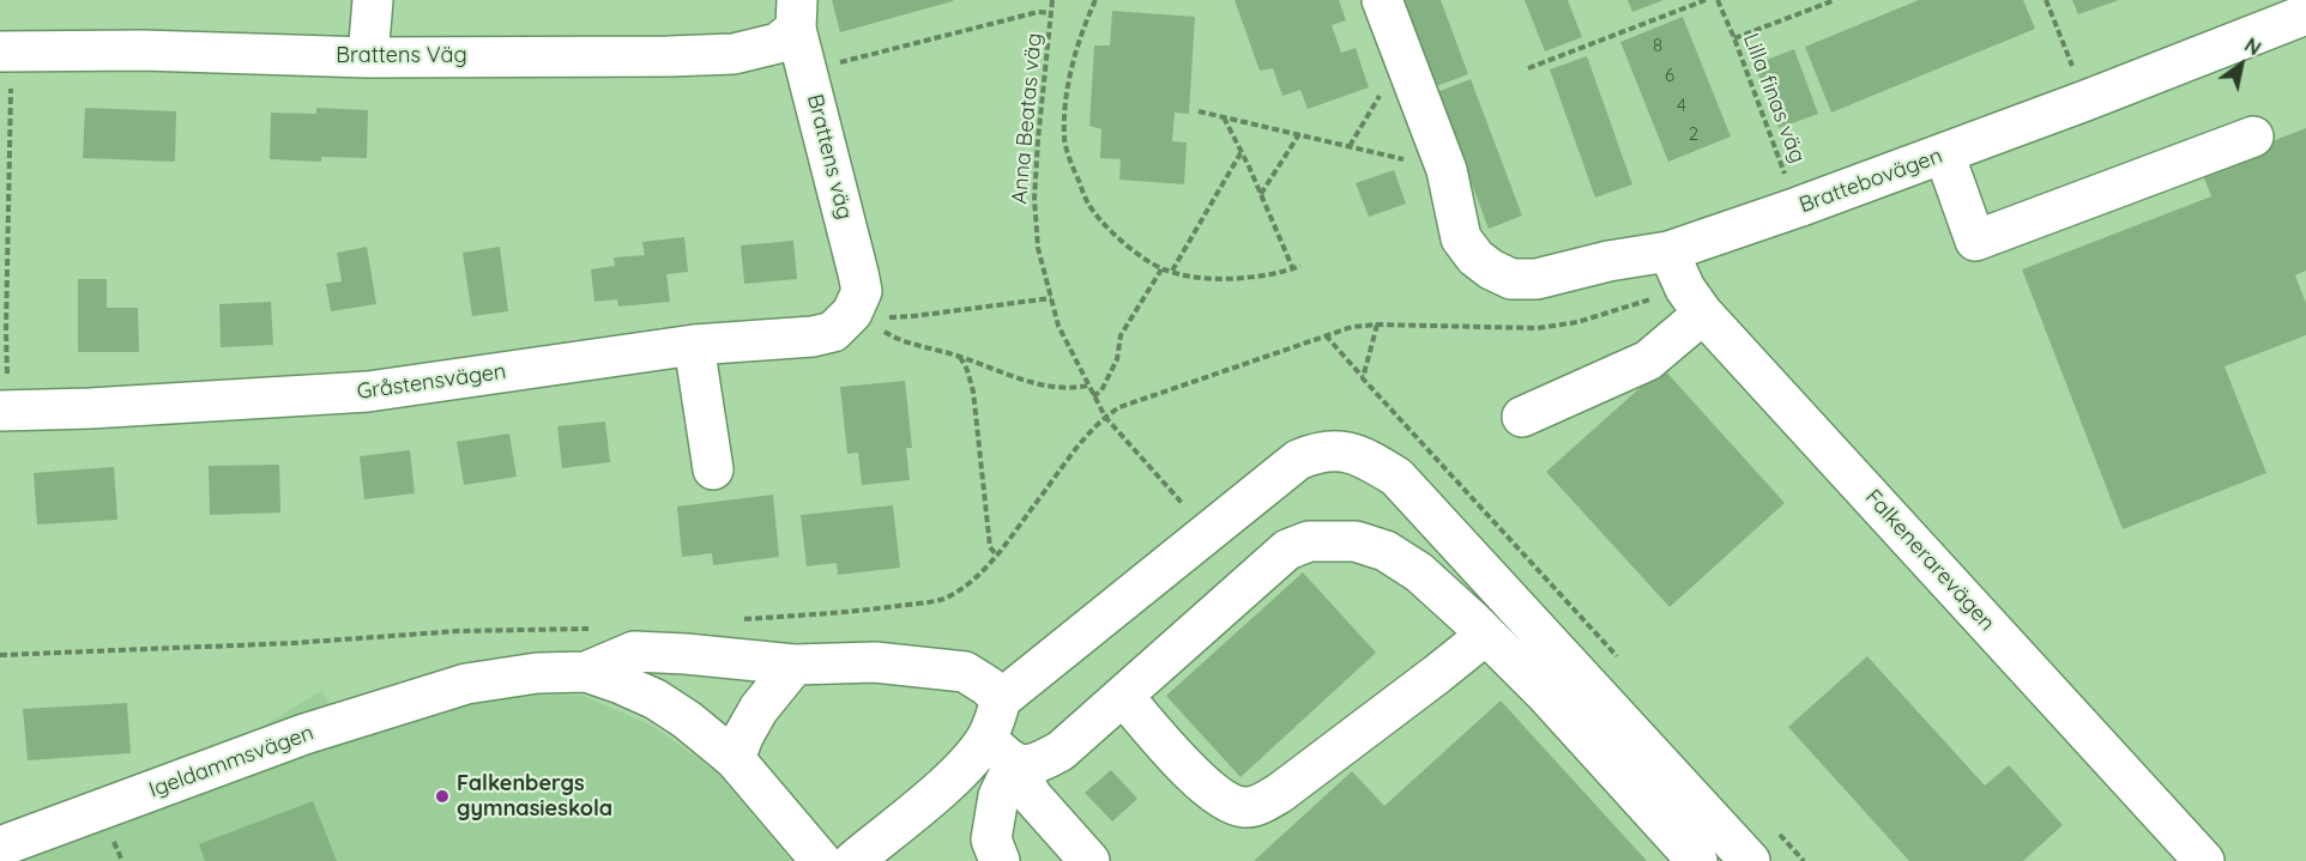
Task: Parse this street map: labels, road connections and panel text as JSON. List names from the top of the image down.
{
  "streets": {
    "street": [
      "Brattens Väg",
      "Brattens väg",
      "Brattebovägen",
      "Gråstensvägen",
      "Falkenerarevägen",
      "Igeldammsvägen"
    ],
    "path": ["Lilla finas väg", "Anna Beatas väg"]
  },
  "crossings": [
    ["Brattens Väg", "Brattens väg"],
    ["Lilla finas väg", "Brattebovägen"],
    ["Brattens väg", "Gråstensvägen"],
    ["Brattebovägen", "Falkenerarevägen"]
  ],
  "places": ["Falkenbergs gymnasieskola"],
  "house_numbers": [
    "8",
    "6",
    "4",
    "2"
  ],
  "north": "top right"
}
